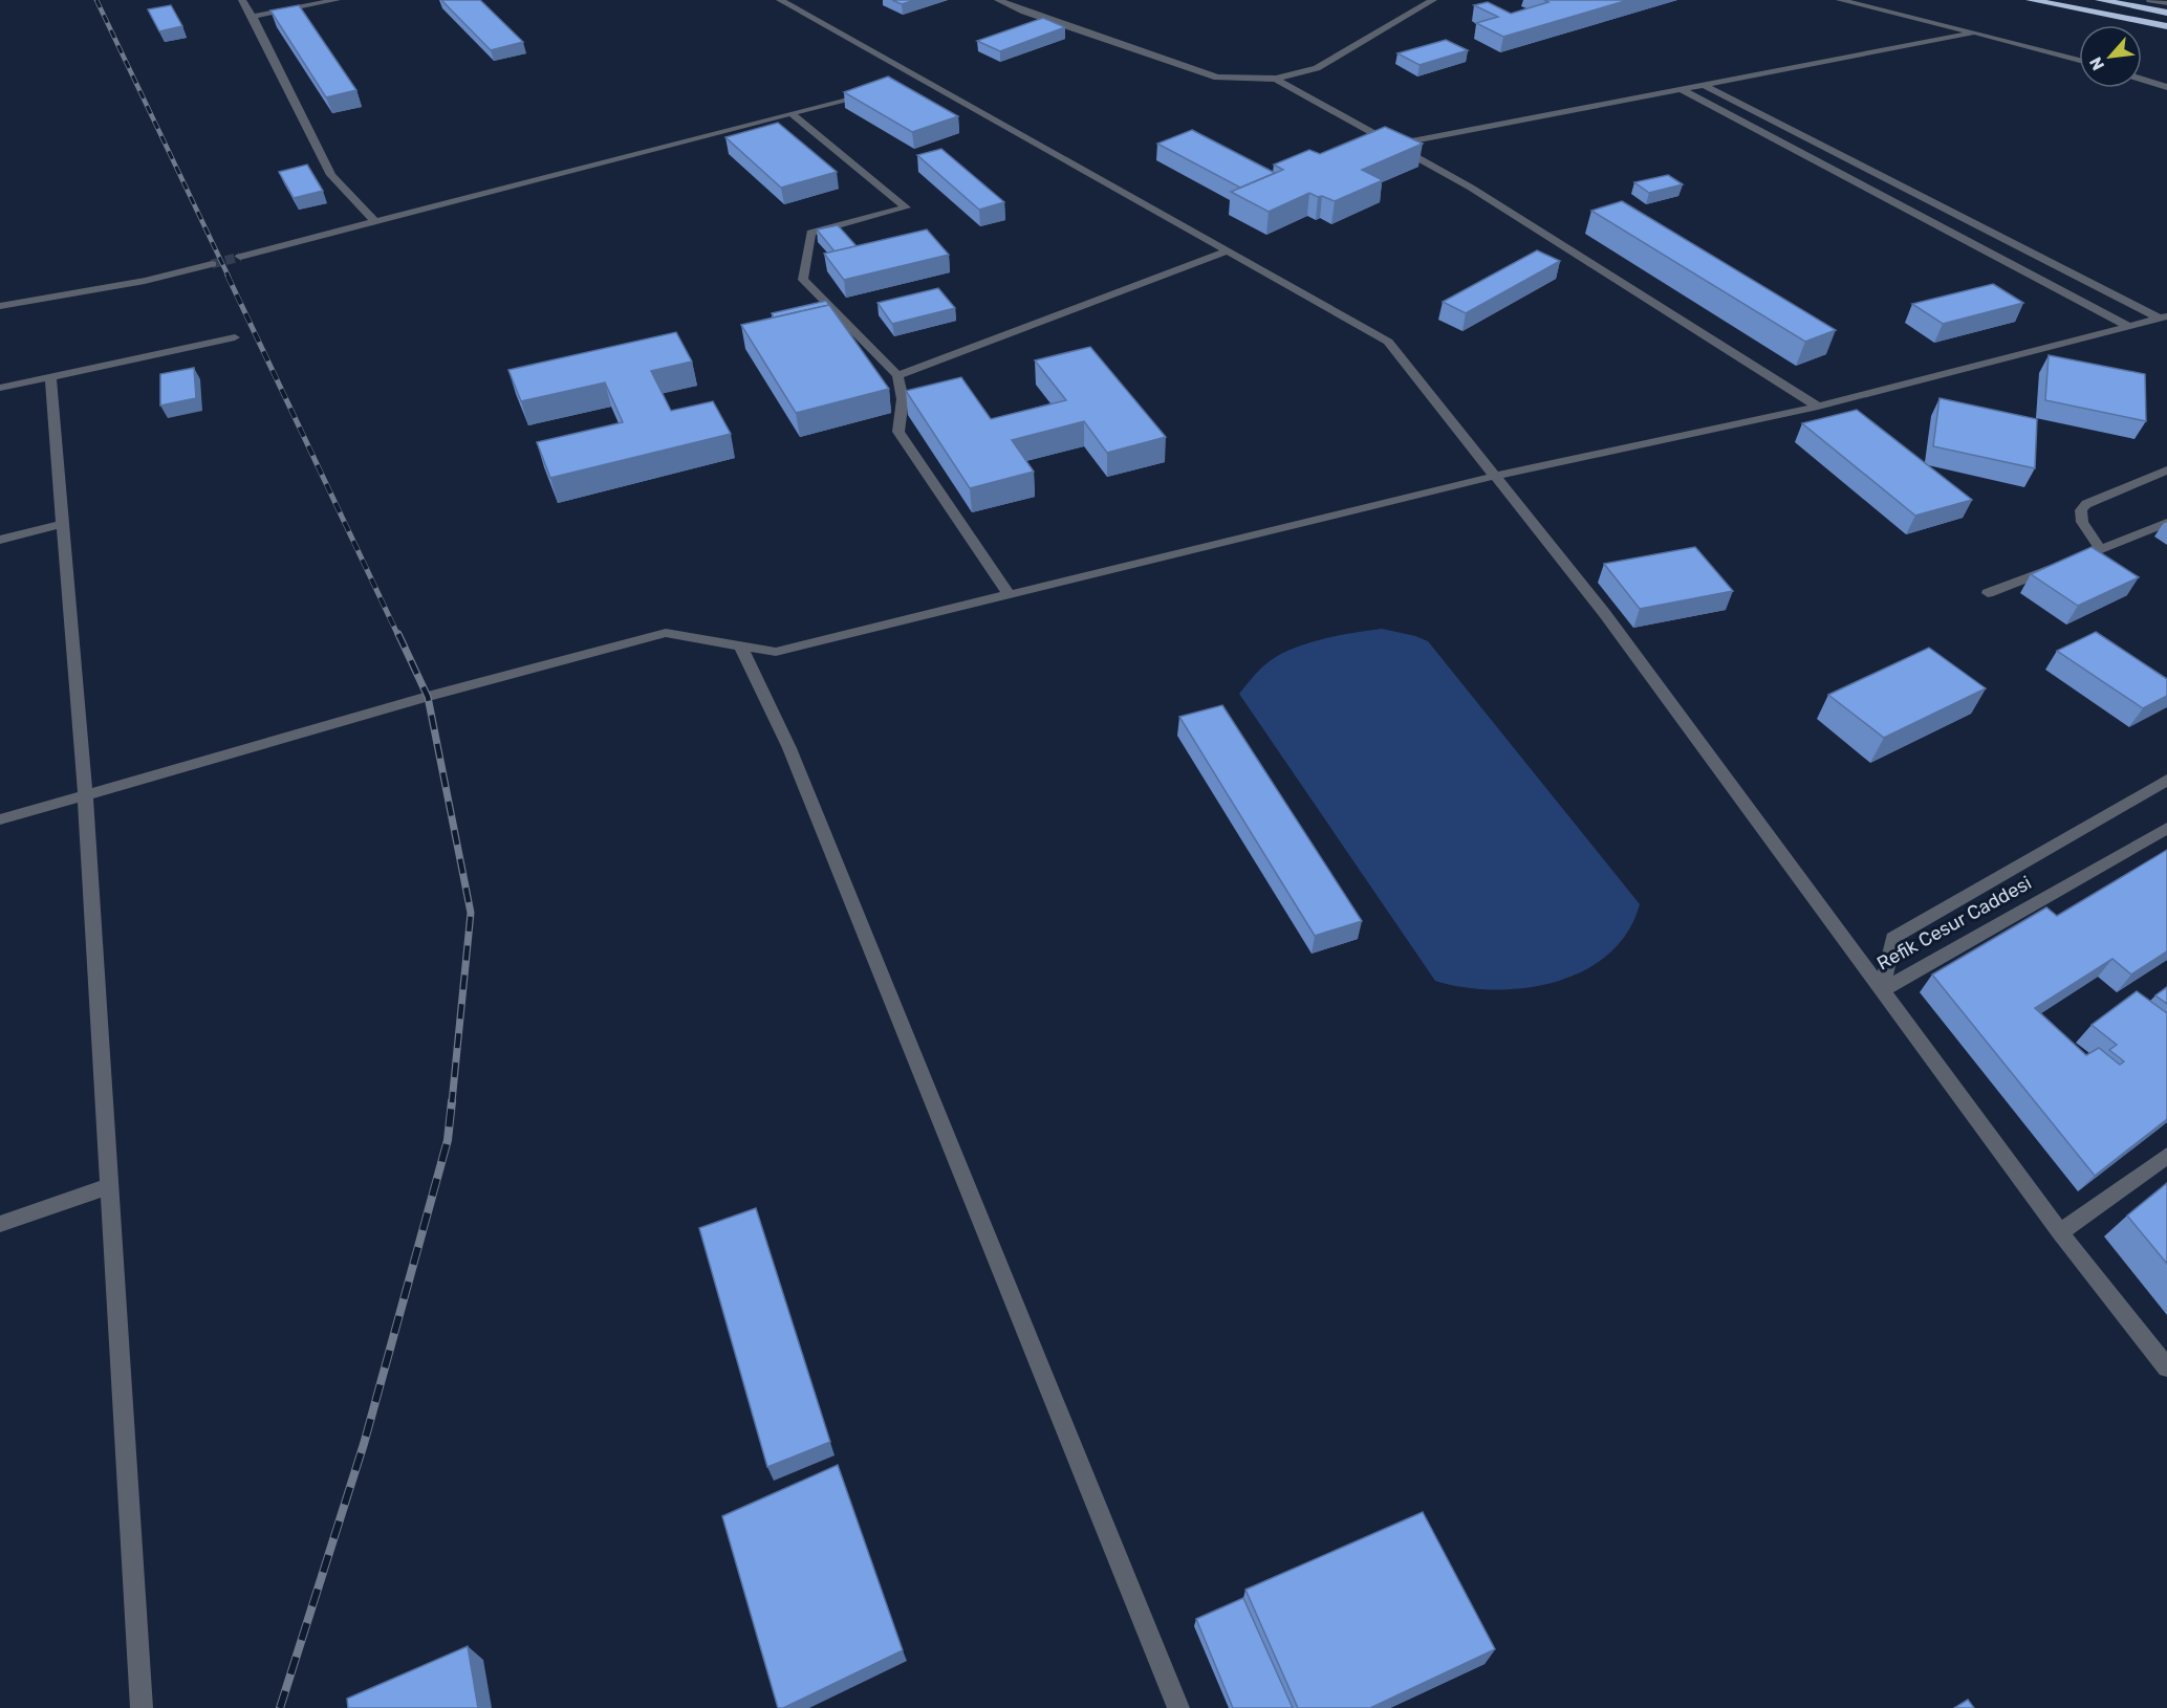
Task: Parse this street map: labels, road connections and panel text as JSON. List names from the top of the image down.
{
  "streets": {
    "street": ["Refik Cesur Caddesi"]
  },
  "north": "bottom left"
}
